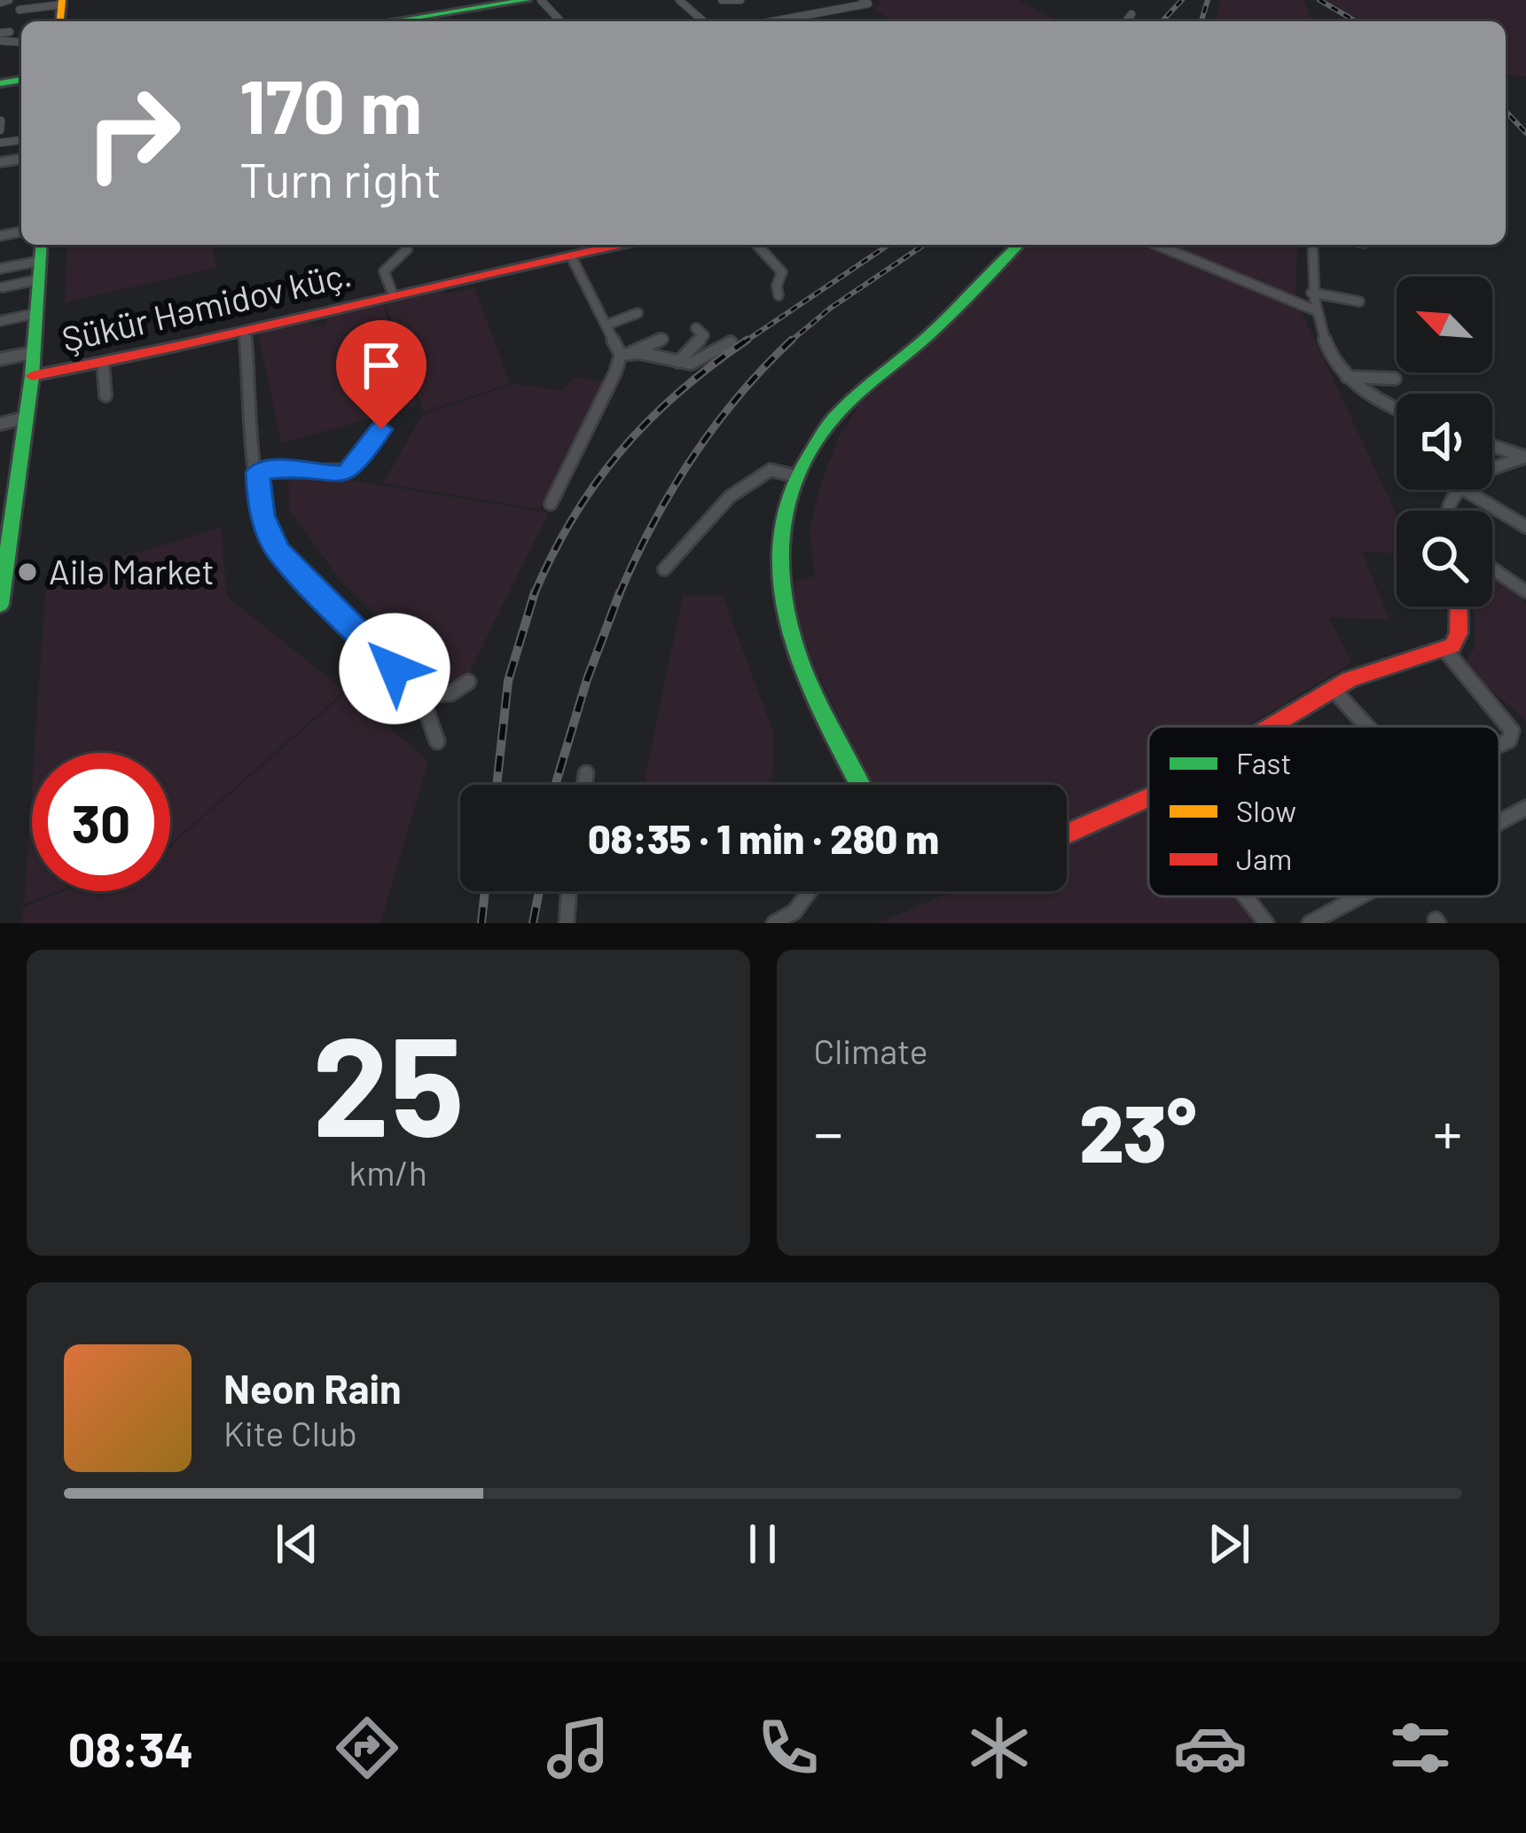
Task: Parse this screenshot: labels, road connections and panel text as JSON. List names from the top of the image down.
{
  "streets": {
    "street": ["Şükür Həmidov küç."]
  },
  "places": ["Ailə Market"],
  "legend": ["Fast", "Slow", "Jam"],
  "north": "top left",
  "page": {
    "turn": ["170 m", "Turn right"],
    "limit": "30",
    "trip": "08:35 · 1 min · 280 m",
    "tile": [
      ["25", "km/h"],
      "Climate"
    ],
    "heat": ["−", "23°", "+"],
    "song": ["Neon Rain", "Kite Club"],
    "tabs": "08:34"
  }
}
